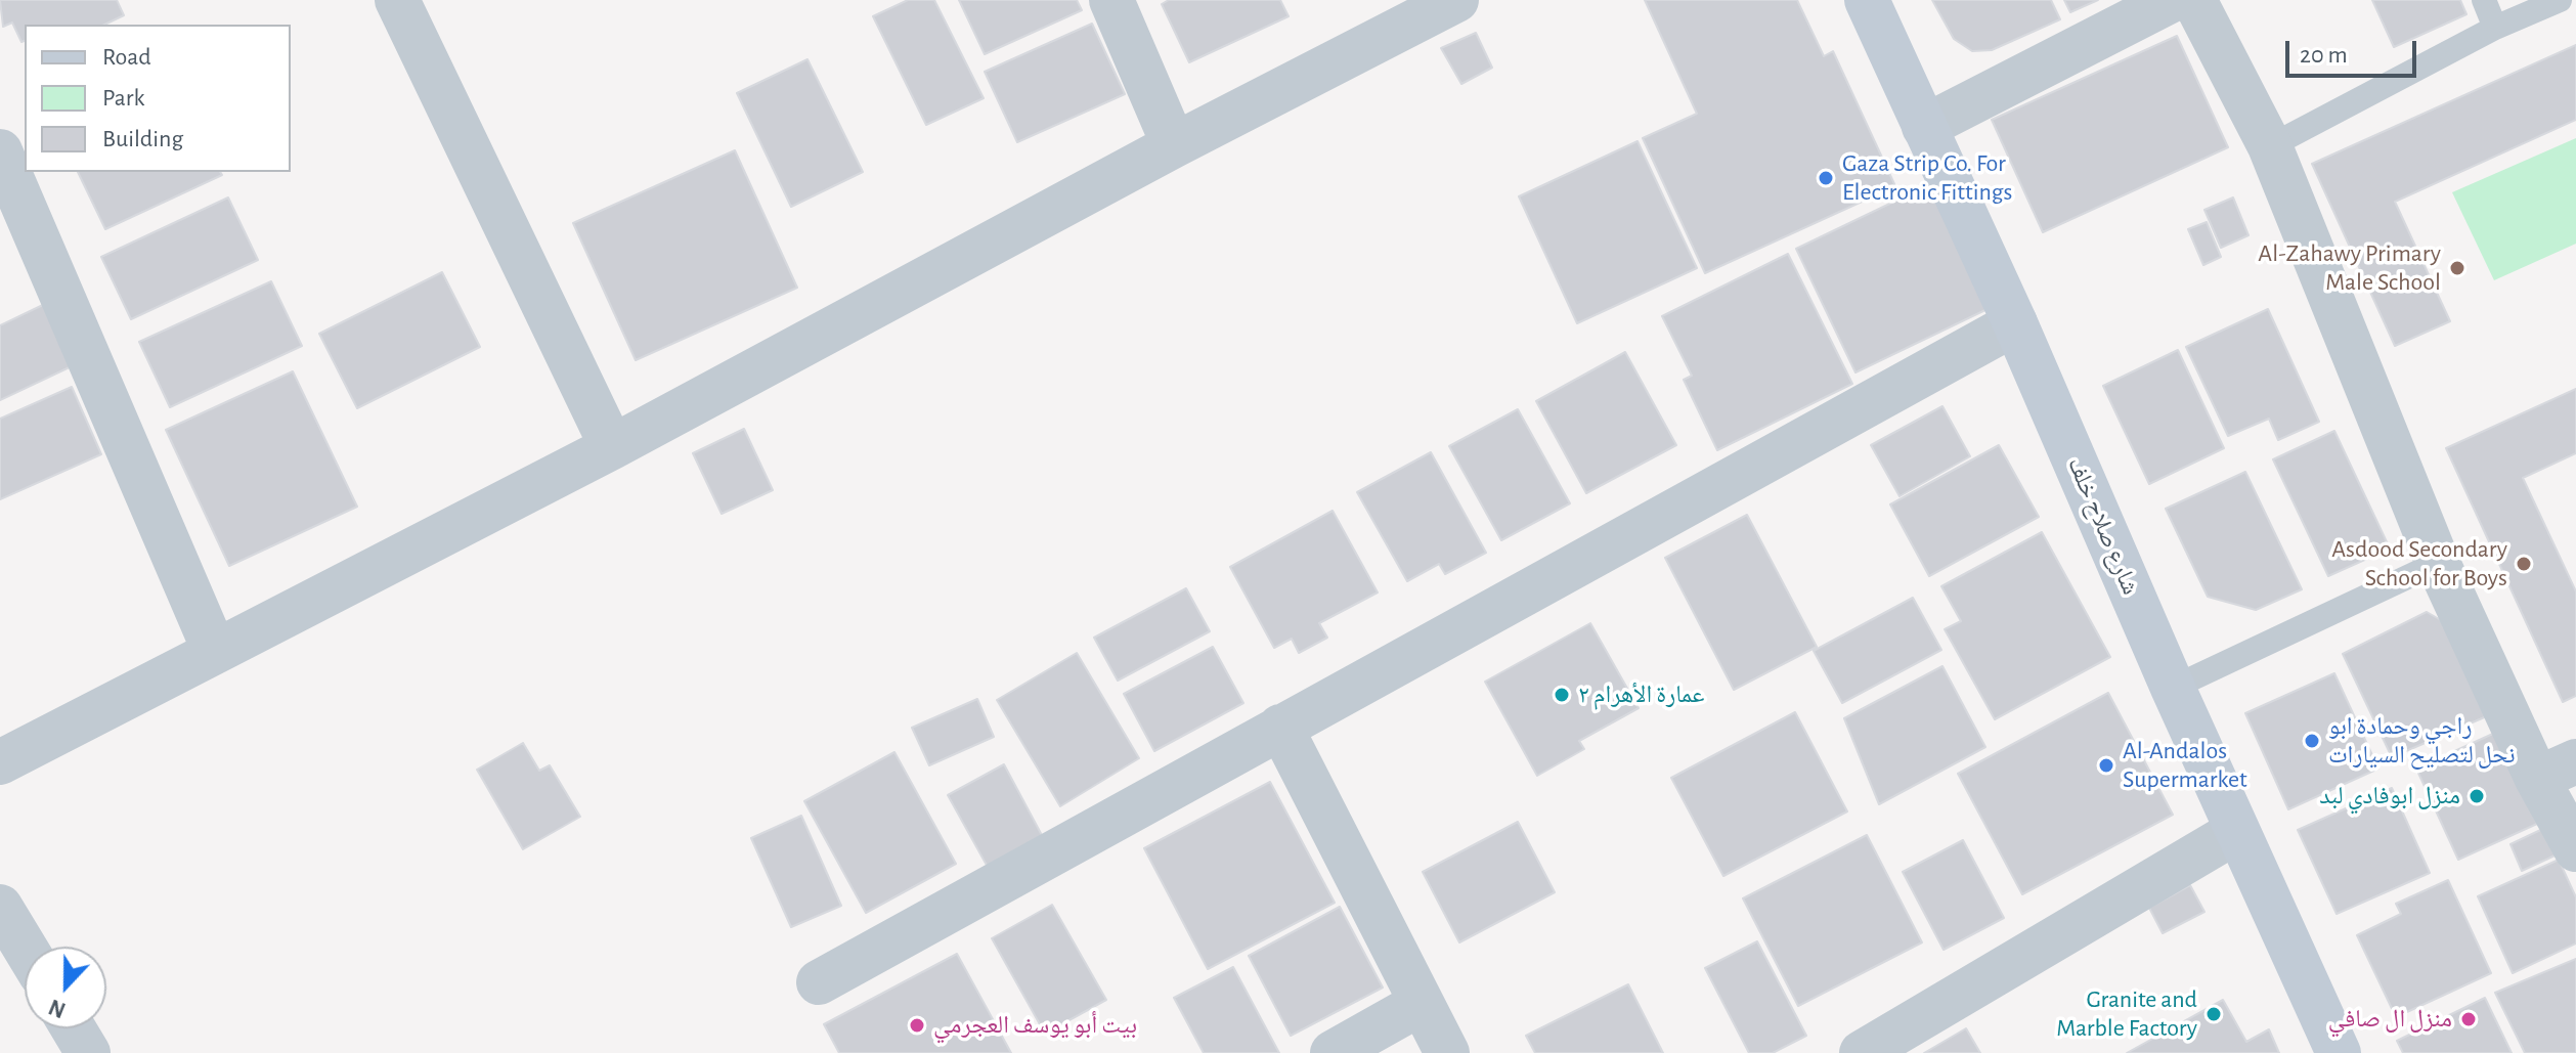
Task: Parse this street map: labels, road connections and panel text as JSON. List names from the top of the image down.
{
  "streets": {
    "main road": ["شارع صلاح خلف"]
  },
  "places": [
    "Gaza Strip Co. For Electronic Fittings",
    "Al-Zahawy Primary Male School",
    "Asdood Secondary School for Boys",
    "عمارة الأهرام ٢",
    "راجي وحمادة ابو نحل لتصليح السيارات",
    "Al-Andalos Supermarket",
    "منزل ابوفادي لبد",
    "Granite and Marble Factory",
    "منزل ال صافي",
    "بيت أبو يوسف العجرمي"
  ],
  "legend": ["Road", "Park", "Building"],
  "scale_bar": "20 m",
  "north": "bottom"
}
